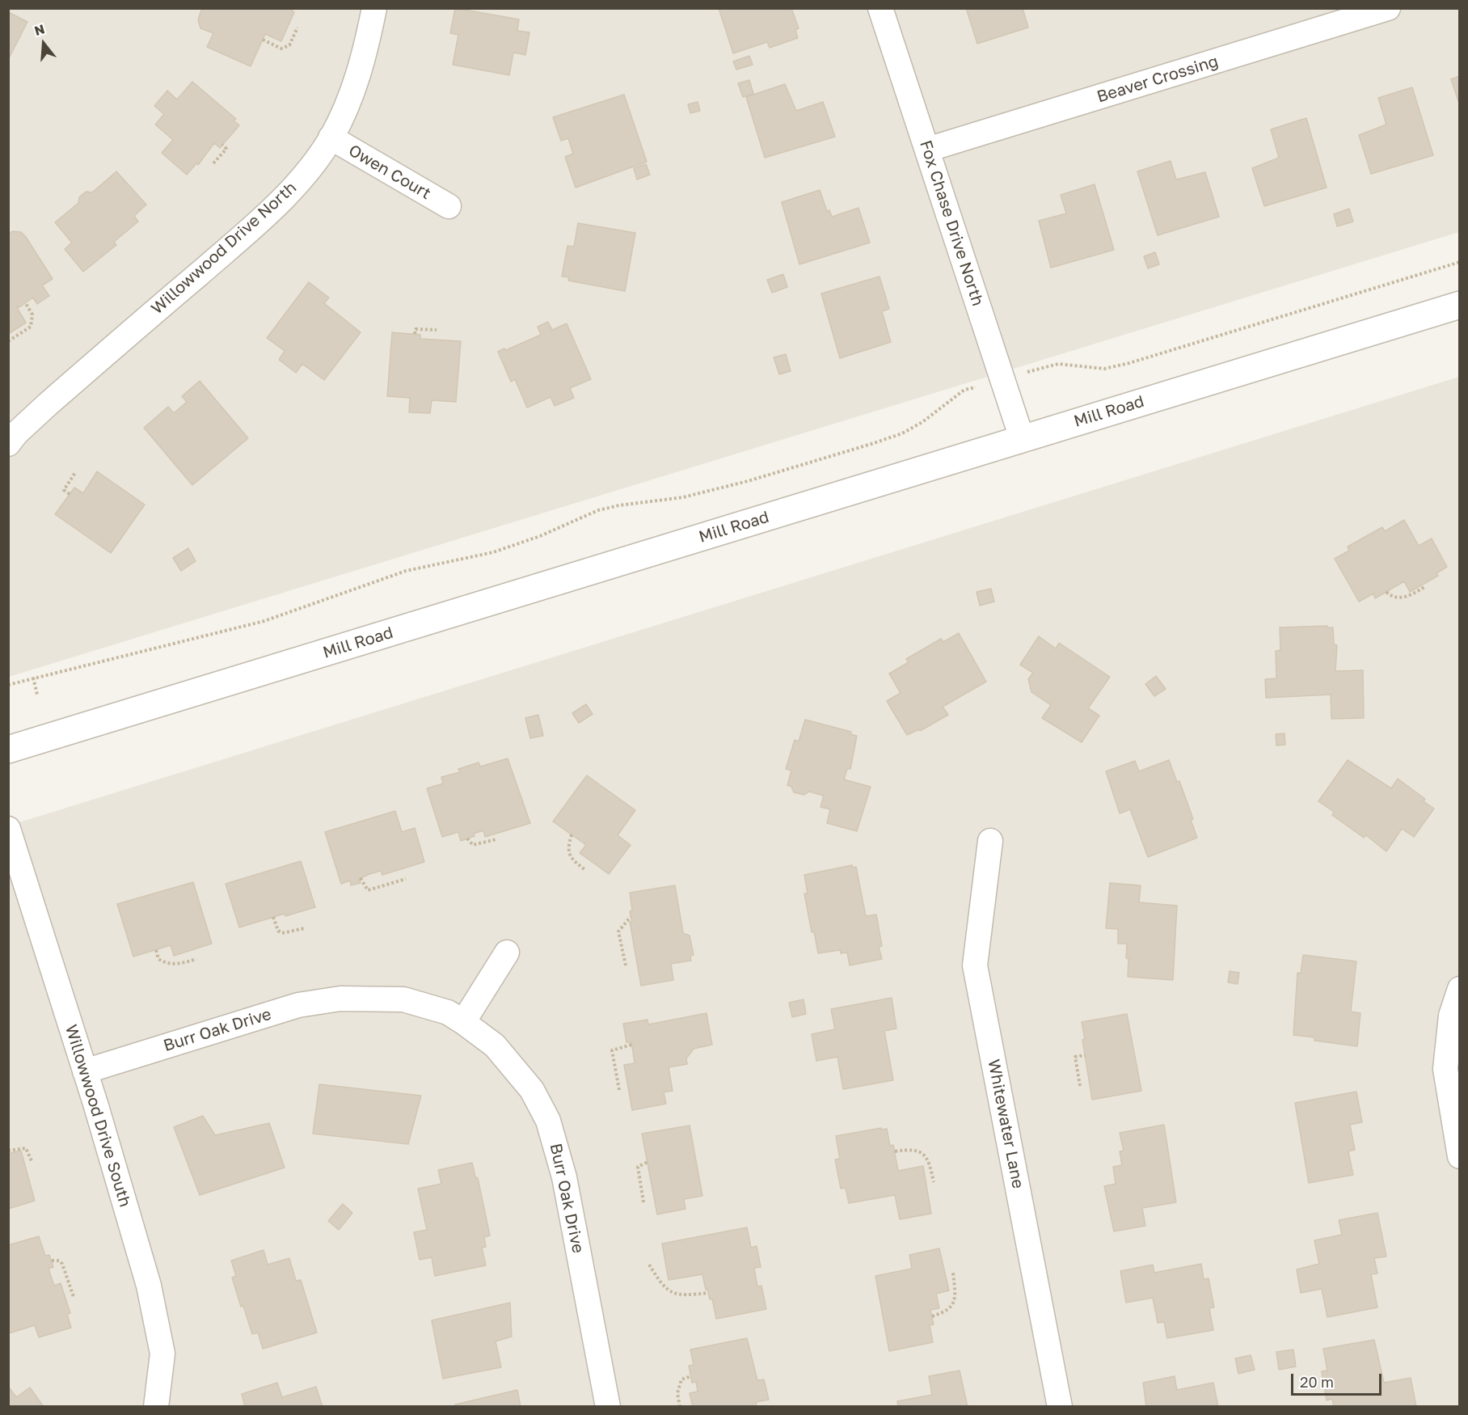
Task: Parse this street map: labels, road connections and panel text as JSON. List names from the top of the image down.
{
  "streets": {
    "street": [
      "Beaver Crossing",
      "Owen Court",
      "Fox Chase Drive North",
      "Willowwood Drive North",
      "Mill Road",
      "Burr Oak Drive",
      "Willowwood Drive South",
      "Whitewater Lane"
    ]
  },
  "crossings": [
    ["Beaver Crossing", "Fox Chase Drive North"],
    ["Owen Court", "Willowwood Drive North"],
    ["Fox Chase Drive North", "Mill Road"],
    ["Burr Oak Drive", "Willowwood Drive South"]
  ],
  "scale_bar": "20 m",
  "north": "top"
}
